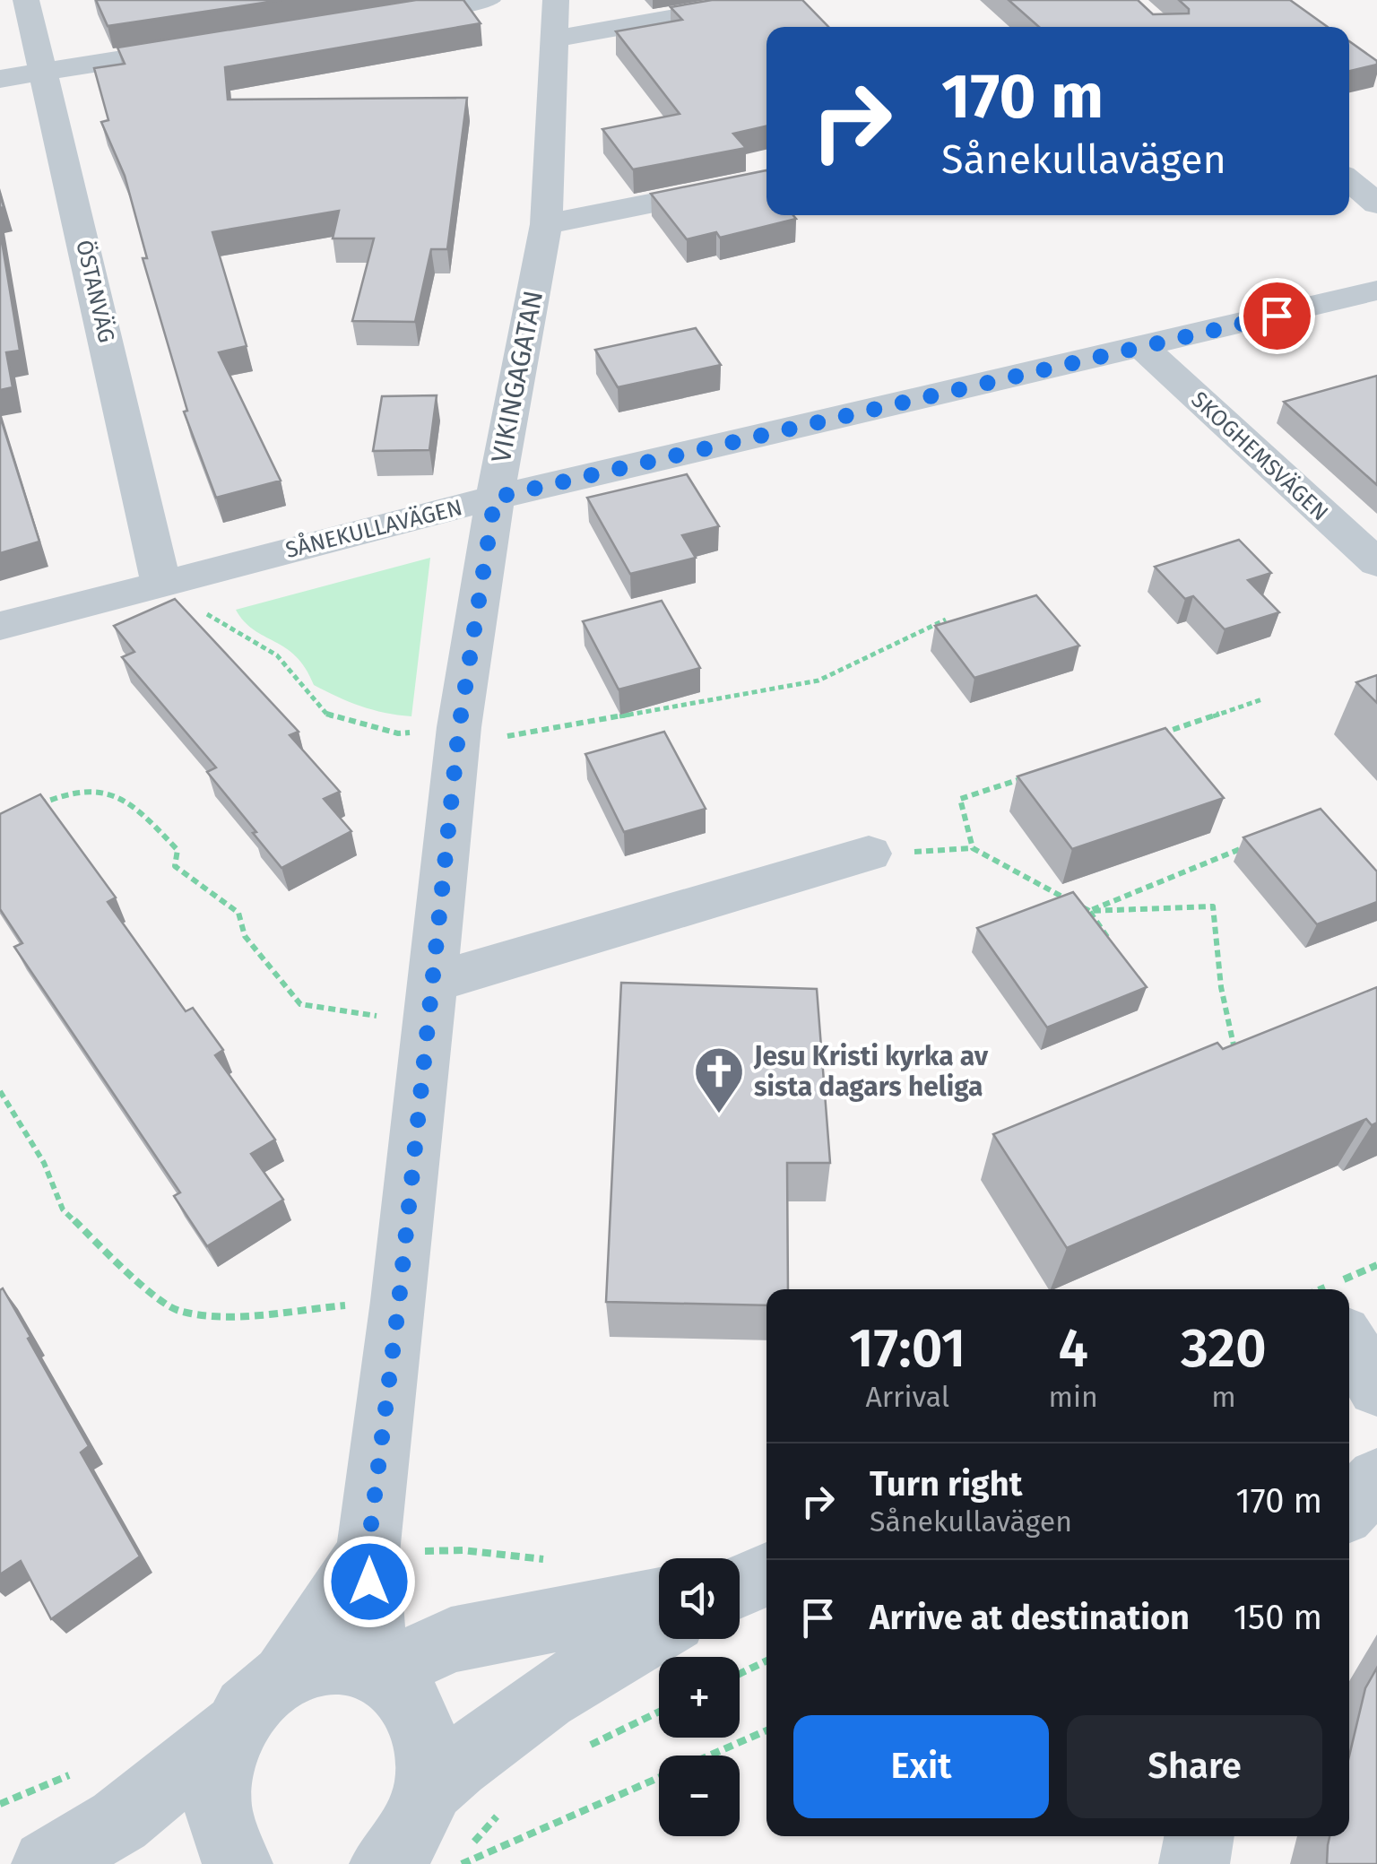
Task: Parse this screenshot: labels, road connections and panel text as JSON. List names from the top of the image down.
{
  "streets": {
    "street": [
      "ÖSTANVÄG",
      "VIKINGAGATAN",
      "SKOGHEMSVÄGEN",
      "SÅNEKULLAVÄGEN"
    ]
  },
  "crossings": [
    ["ÖSTANVÄG", "SÅNEKULLAVÄGEN"],
    ["VIKINGAGATAN", "SÅNEKULLAVÄGEN"],
    ["SKOGHEMSVÄGEN", "SÅNEKULLAVÄGEN"]
  ],
  "places": {
    "church": ["Jesu Kristi kyrka av sista dagars heliga"]
  },
  "page": {
    "turn": ["170 m", "Sånekullavägen"],
    "eta": [
      "17:01",
      "Arrival",
      "4",
      "min",
      "320",
      "m"
    ],
    "list": [
      {
        "name": "Turn right",
        "note": "Sånekullavägen",
        "value": "170 m"
      },
      {
        "name": "Arrive at destination",
        "value": "150 m"
      }
    ],
    "map_buttons": ["+", "−"],
    "buttons": ["Exit", "Share"]
  }
}
